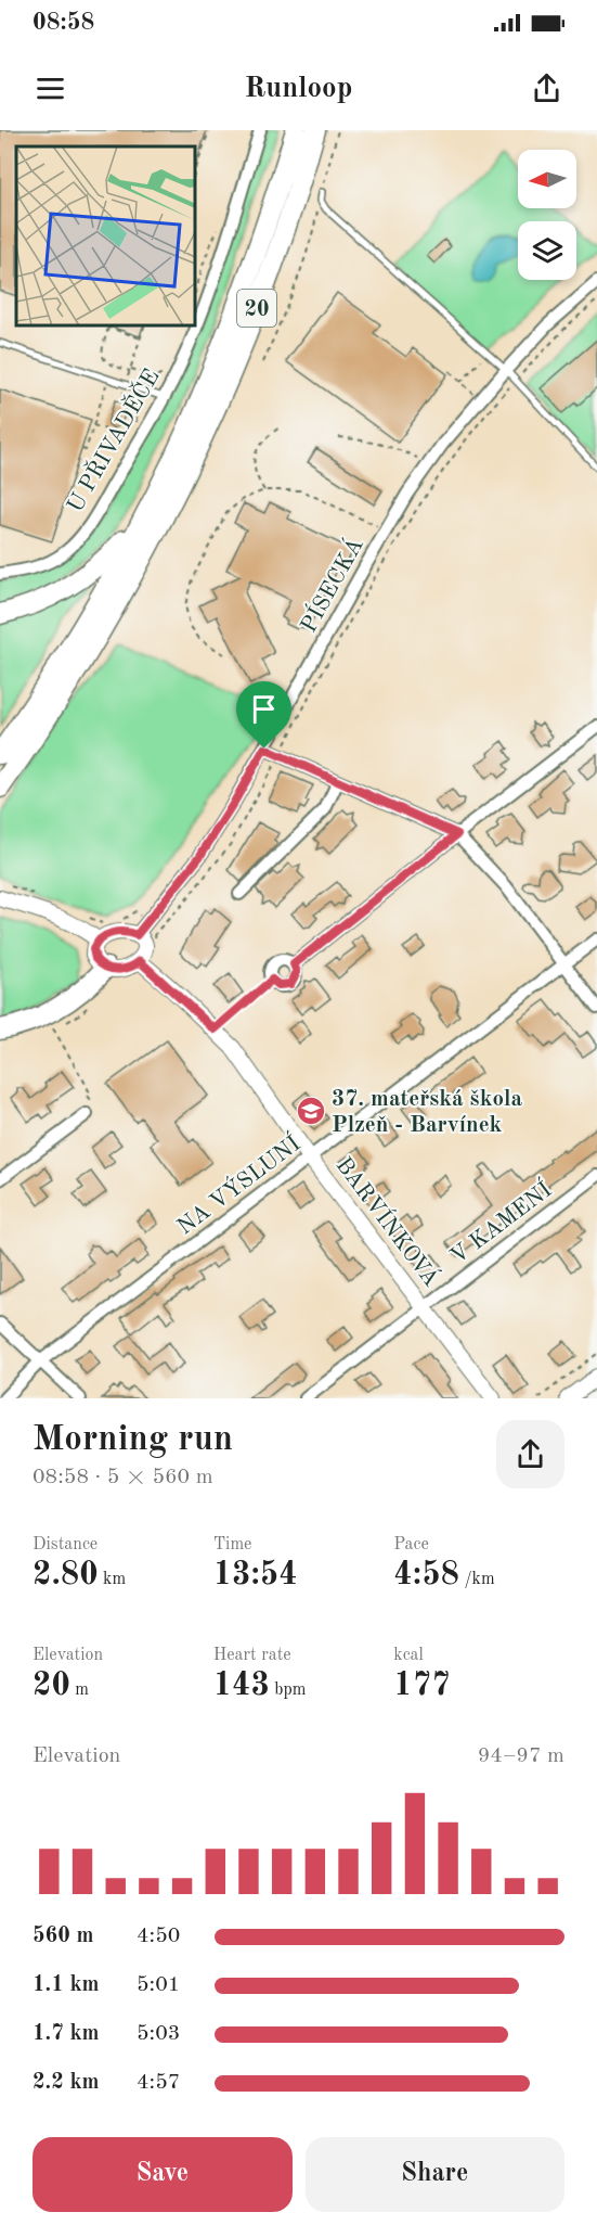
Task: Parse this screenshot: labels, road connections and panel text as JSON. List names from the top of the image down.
{
  "streets": {
    "highway": ["20"],
    "street": [
      "U PŘIVADĚČE",
      "PÍSECKÁ",
      "NA VÝSLUNÍ",
      "BARVÍNKOVÁ",
      "V KAMENÍ"
    ]
  },
  "crossings": [
    ["PÍSECKÁ", "BARVÍNKOVÁ"],
    ["NA VÝSLUNÍ", "BARVÍNKOVÁ"],
    ["BARVÍNKOVÁ", "V KAMENÍ"]
  ],
  "places": {
    "school or university": ["37. mateřská škola Plzeň - Barvínek"]
  },
  "north": "left",
  "page": {
    "status": "08:58",
    "header": "Runloop",
    "heading": ["Morning run", "08:58 · 5 × 560 m"],
    "stats": [
      ["Distance", "2.80 km"],
      ["Time", "13:54"],
      ["Pace", "4:58 /km"],
      ["Elevation", "20 m"],
      ["Heart rate", "143 bpm"],
      ["kcal", "177"]
    ],
    "chart": ["Elevation", "94–97 m"],
    "list": [
      {
        "name": "560 m",
        "note": "4:50"
      },
      {
        "name": "1.1 km",
        "note": "5:01"
      },
      {
        "name": "1.7 km",
        "note": "5:03"
      },
      {
        "name": "2.2 km",
        "note": "4:57"
      }
    ],
    "buttons": ["Save", "Share"]
  }
}
